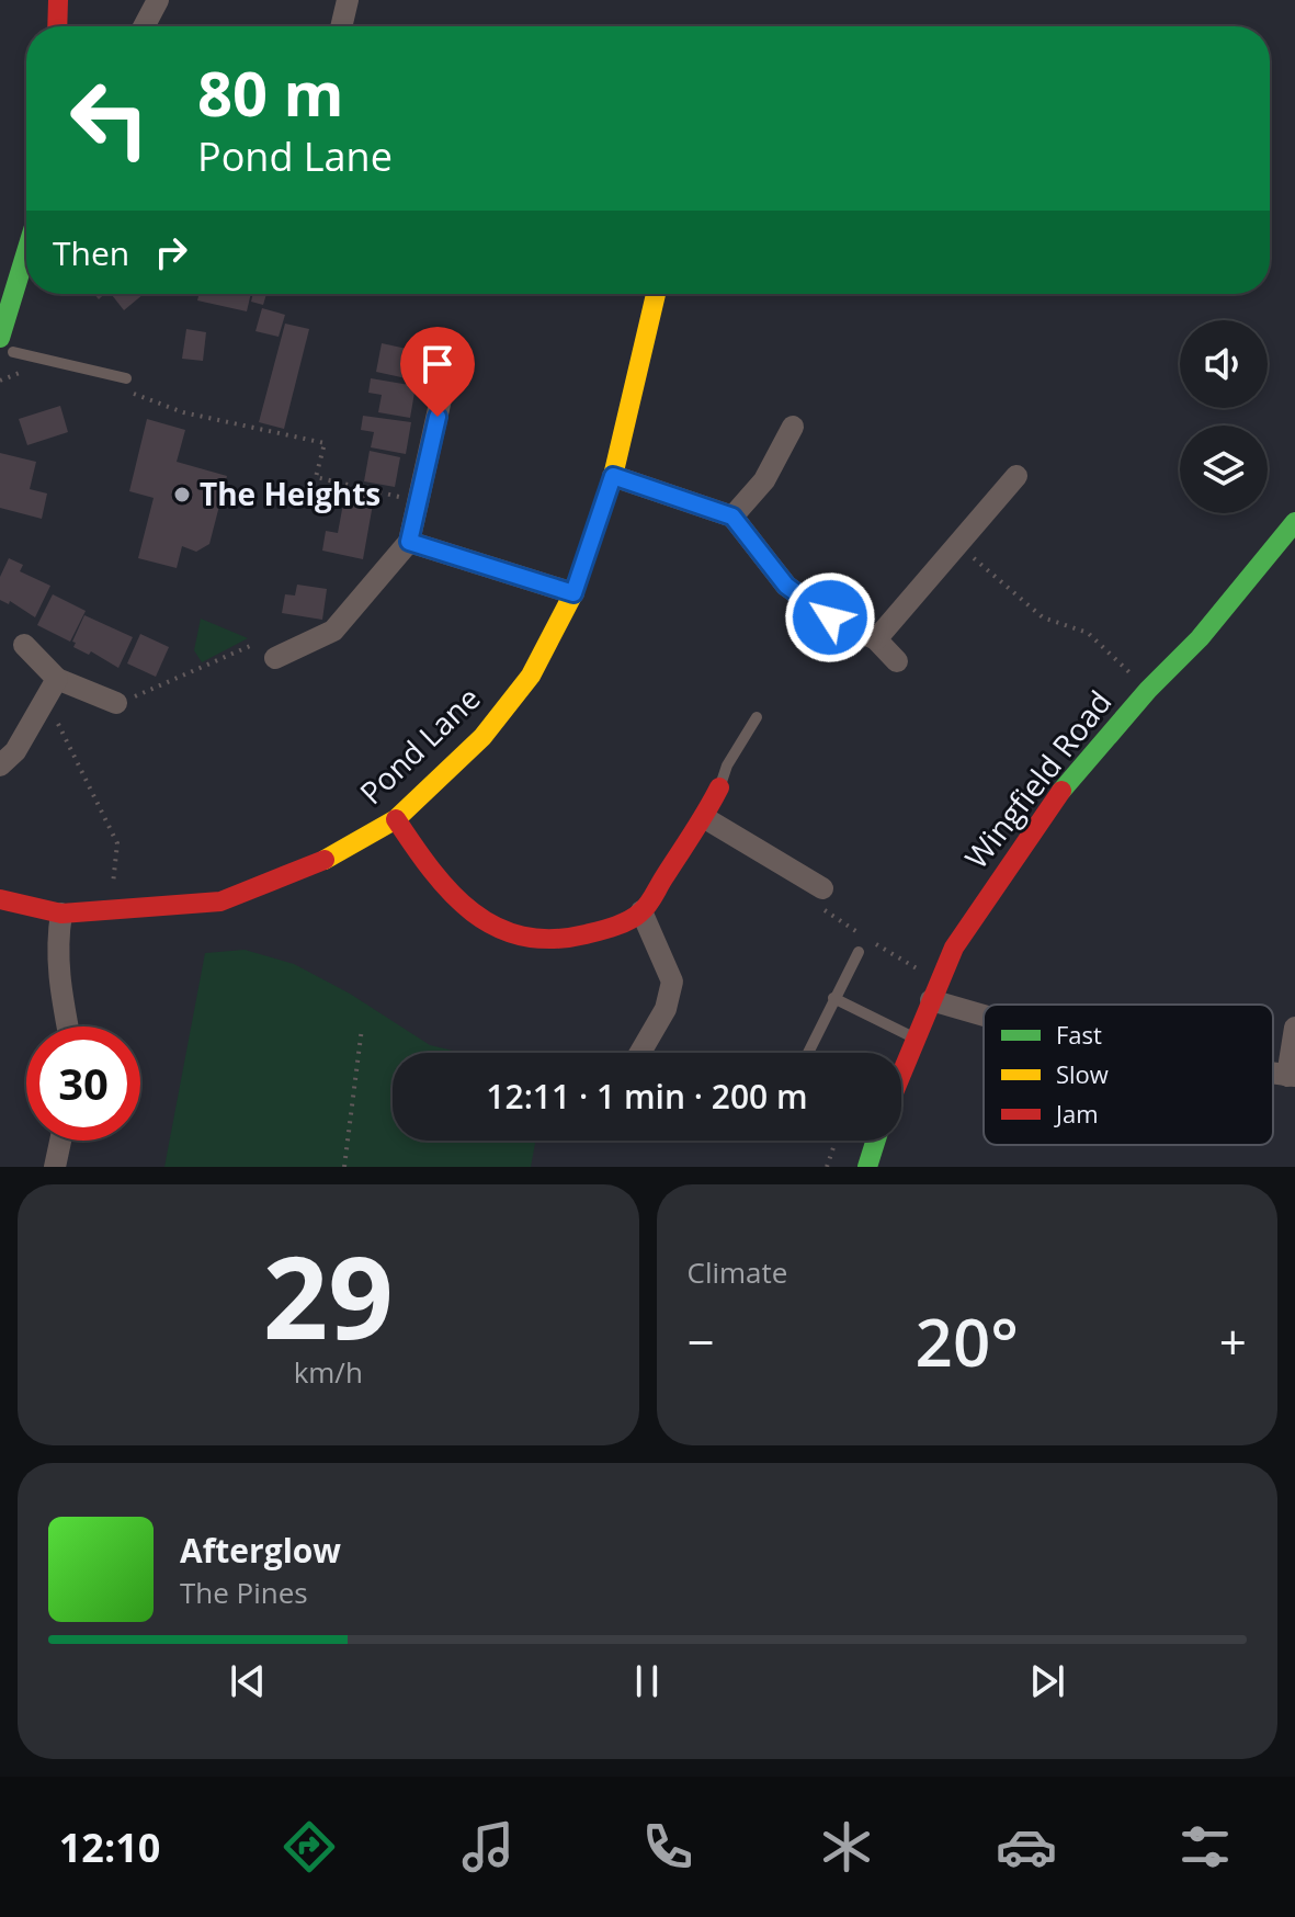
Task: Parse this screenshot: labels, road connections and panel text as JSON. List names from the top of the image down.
{
  "streets": {
    "street": ["Pond Lane", "Wingfield Road"]
  },
  "places": ["The Heights"],
  "legend": ["Fast", "Slow", "Jam"],
  "page": {
    "turn": ["80 m", "Pond Lane"],
    "then": "Then",
    "limit": "30",
    "trip": "12:11 · 1 min · 200 m",
    "tile": [
      ["29", "km/h"],
      "Climate"
    ],
    "heat": ["−", "20°", "+"],
    "song": ["Afterglow", "The Pines"],
    "tabs": "12:10"
  }
}
